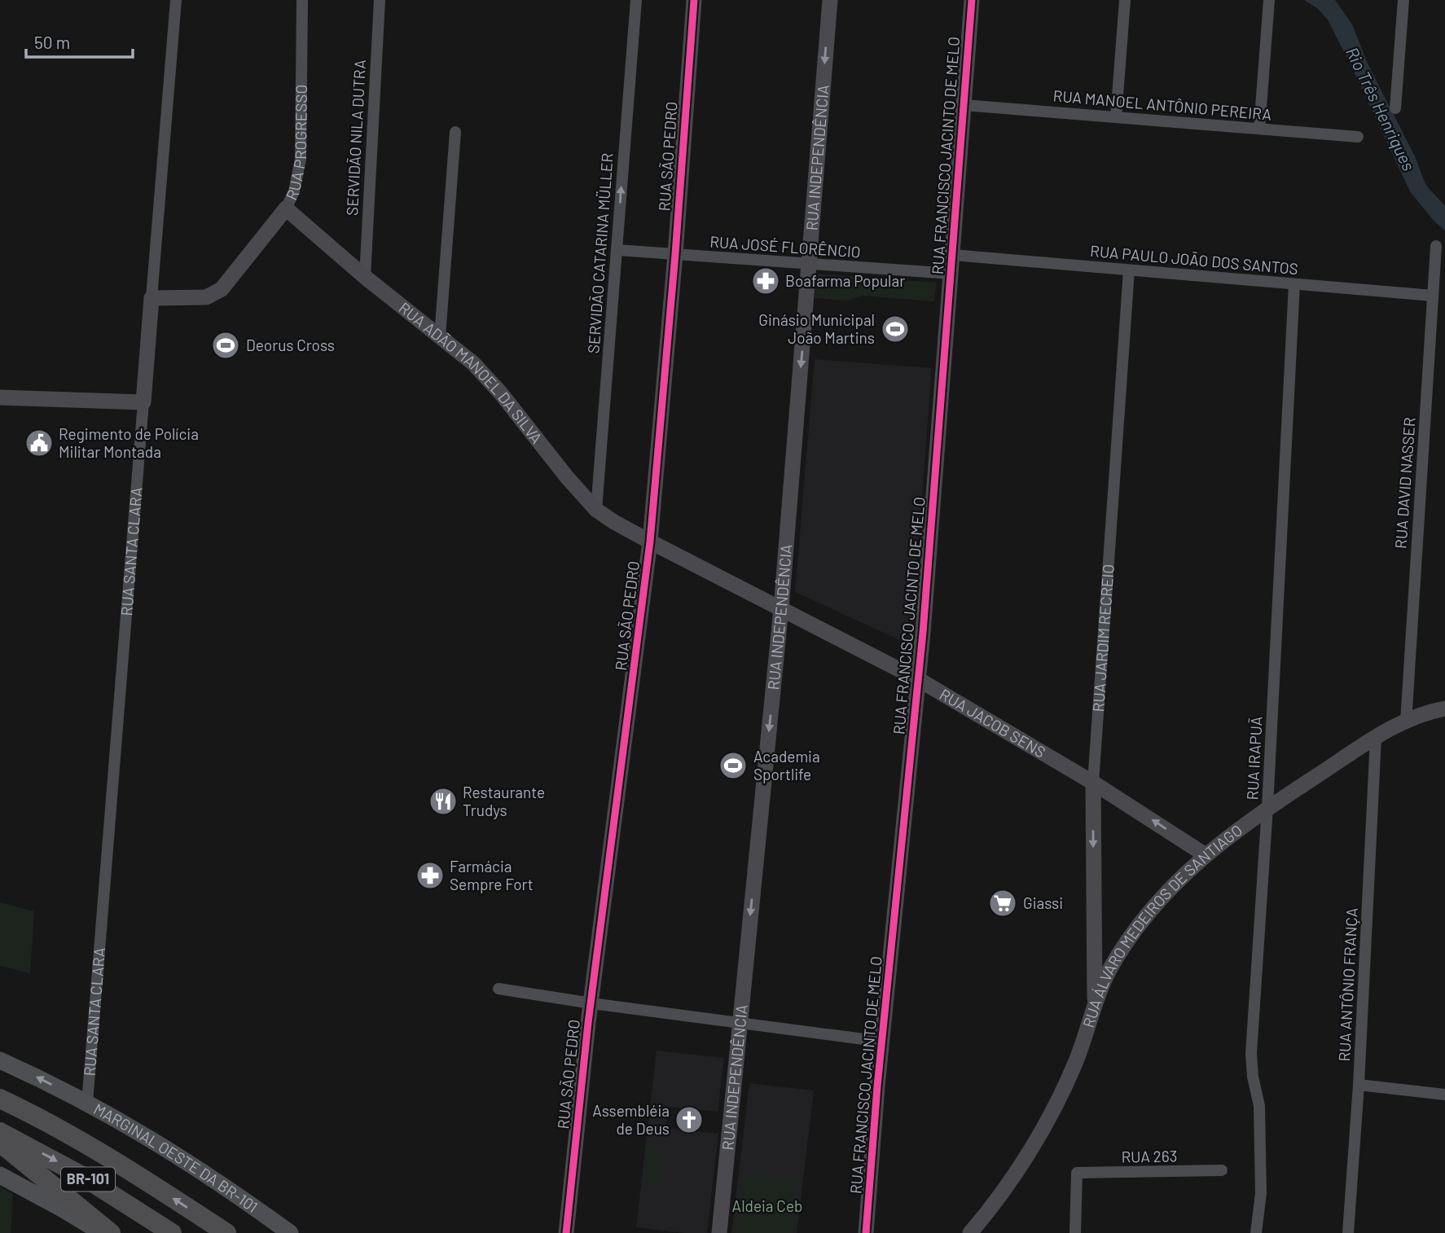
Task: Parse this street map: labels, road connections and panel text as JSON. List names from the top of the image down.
{
  "streets": {
    "highway": ["BR-101"],
    "main road": ["MARGINAL OESTE DA BR-101"],
    "street": [
      "RUA MANOEL ANTÔNIO PEREIRA",
      "SERVIDÃO NILA DUTRA",
      "RUA PROGRESSO",
      "RUA FRANCISCO JACINTO DE MELO",
      "RUA SÃO PEDRO",
      "RUA INDEPENDÊNCIA",
      "RUA JOSÉ FLORÊNCIO",
      "SERVIDÃO CATARINA MÜLLER",
      "RUA PAULO JOÃO DOS SANTOS",
      "RUA ADÃO MANOEL DA SILVA",
      "RUA DAVID NASSER",
      "RUA SANTA CLARA",
      "RUA JARDIM RECREIO",
      "RUA JACOB SENS",
      "RUA IRAPUÃ",
      "RUA ÁLVARO MEDEIROS DE SANTIAGO",
      "RUA ANTÔNIO FRANÇA",
      "RUA 263"
    ]
  },
  "crossings": [
    ["RUA MANOEL ANTÔNIO PEREIRA", "RUA FRANCISCO JACINTO DE MELO"],
    ["SERVIDÃO NILA DUTRA", "RUA ADÃO MANOEL DA SILVA"],
    ["RUA PROGRESSO", "RUA ADÃO MANOEL DA SILVA"],
    ["RUA PROGRESSO", "RUA SANTA CLARA"],
    ["RUA FRANCISCO JACINTO DE MELO", "RUA JOSÉ FLORÊNCIO"],
    ["RUA FRANCISCO JACINTO DE MELO", "RUA PAULO JOÃO DOS SANTOS"],
    ["RUA FRANCISCO JACINTO DE MELO", "RUA JACOB SENS"],
    ["RUA SÃO PEDRO", "RUA JOSÉ FLORÊNCIO"],
    ["RUA SÃO PEDRO", "RUA ADÃO MANOEL DA SILVA"],
    ["RUA SÃO PEDRO", "RUA JACOB SENS"],
    ["RUA INDEPENDÊNCIA", "RUA JOSÉ FLORÊNCIO"],
    ["RUA INDEPENDÊNCIA", "RUA JACOB SENS"],
    ["RUA JOSÉ FLORÊNCIO", "SERVIDÃO CATARINA MÜLLER"],
    ["SERVIDÃO CATARINA MÜLLER", "RUA ADÃO MANOEL DA SILVA"],
    ["RUA PAULO JOÃO DOS SANTOS", "RUA DAVID NASSER"],
    ["RUA PAULO JOÃO DOS SANTOS", "RUA JARDIM RECREIO"],
    ["RUA PAULO JOÃO DOS SANTOS", "RUA IRAPUÃ"],
    ["RUA ADÃO MANOEL DA SILVA", "RUA JACOB SENS"],
    ["RUA DAVID NASSER", "RUA ÁLVARO MEDEIROS DE SANTIAGO"],
    ["RUA SANTA CLARA", "MARGINAL OESTE DA BR-101"],
    ["RUA JARDIM RECREIO", "RUA JACOB SENS"],
    ["RUA JARDIM RECREIO", "RUA ÁLVARO MEDEIROS DE SANTIAGO"],
    ["RUA JACOB SENS", "RUA ÁLVARO MEDEIROS DE SANTIAGO"],
    ["RUA IRAPUÃ", "RUA ÁLVARO MEDEIROS DE SANTIAGO"],
    ["RUA ÁLVARO MEDEIROS DE SANTIAGO", "RUA ANTÔNIO FRANÇA"]
  ],
  "one_way": ["RUA INDEPENDÊNCIA", "SERVIDÃO CATARINA MÜLLER"],
  "water": ["Rio Três Henriques"],
  "parks": ["Aldeia Ceb"],
  "places": {
    "pharmacy": ["Boafarma Popular", "Farmácia Sempre Fort"],
    "sports": ["Ginásio Municipal João Martins", "Deorus Cross", "Academia Sportlife"],
    "public building": ["Regimento de Polícia Militar Montada"],
    "restaurant": ["Restaurante Trudys"],
    "supermarket": ["Giassi"],
    "church": ["Assembléia de Deus"]
  },
  "scale_bar": "50 m"
}
